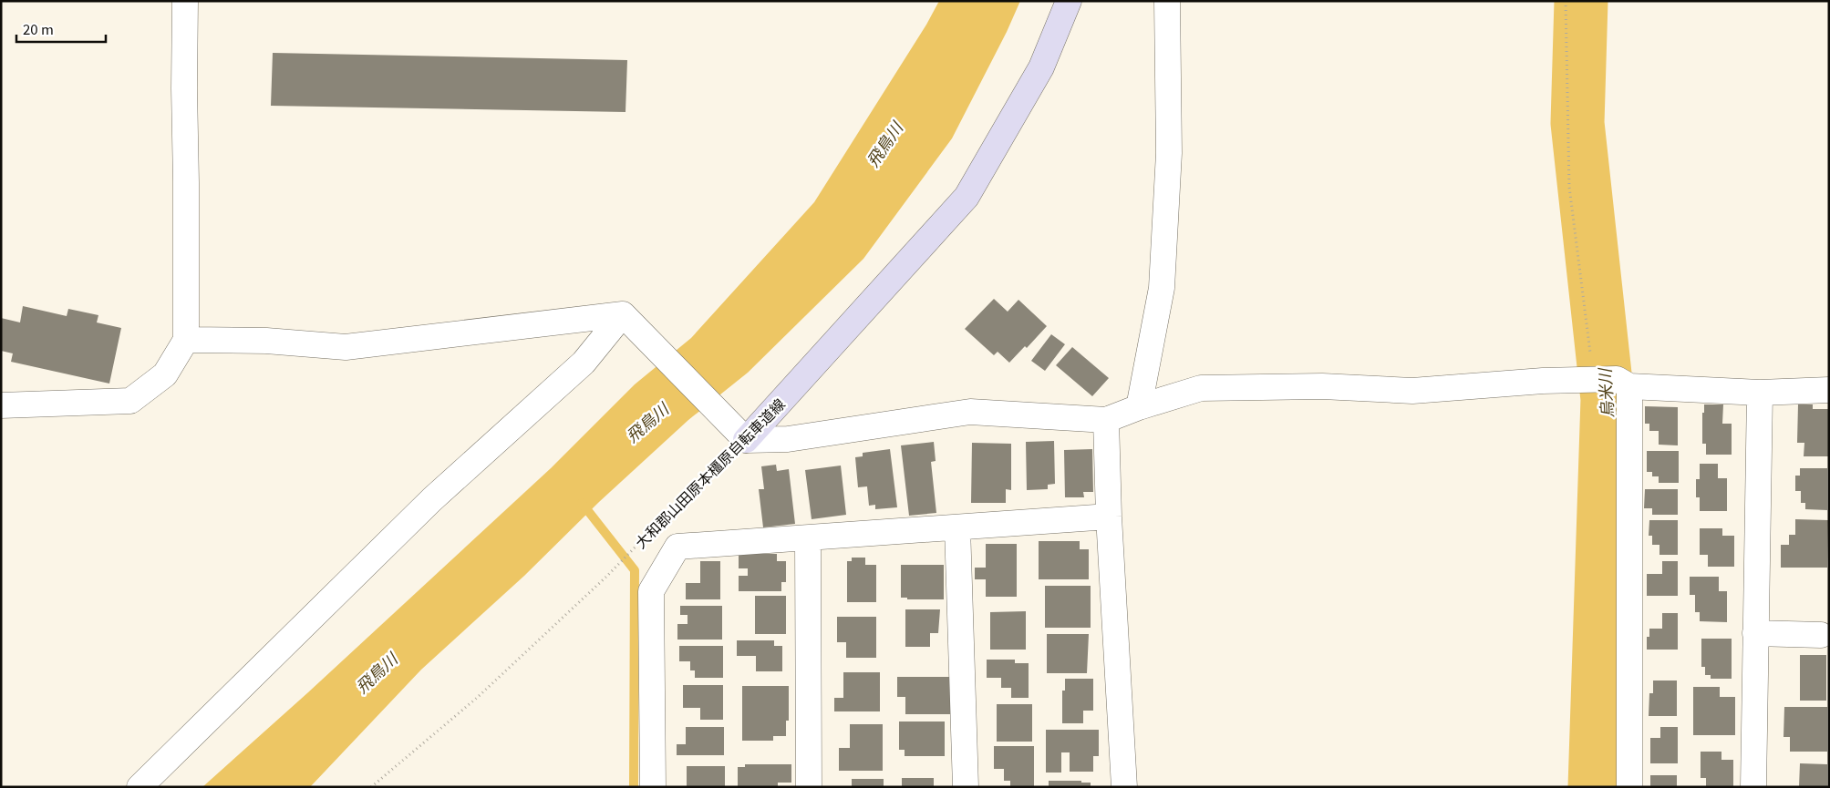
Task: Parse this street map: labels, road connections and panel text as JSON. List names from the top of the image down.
{
  "streets": {
    "main road": ["大和郡山田原本橿原自転車道線"]
  },
  "water": ["飛鳥川", "烏米川"],
  "scale_bar": "20 m"
}
